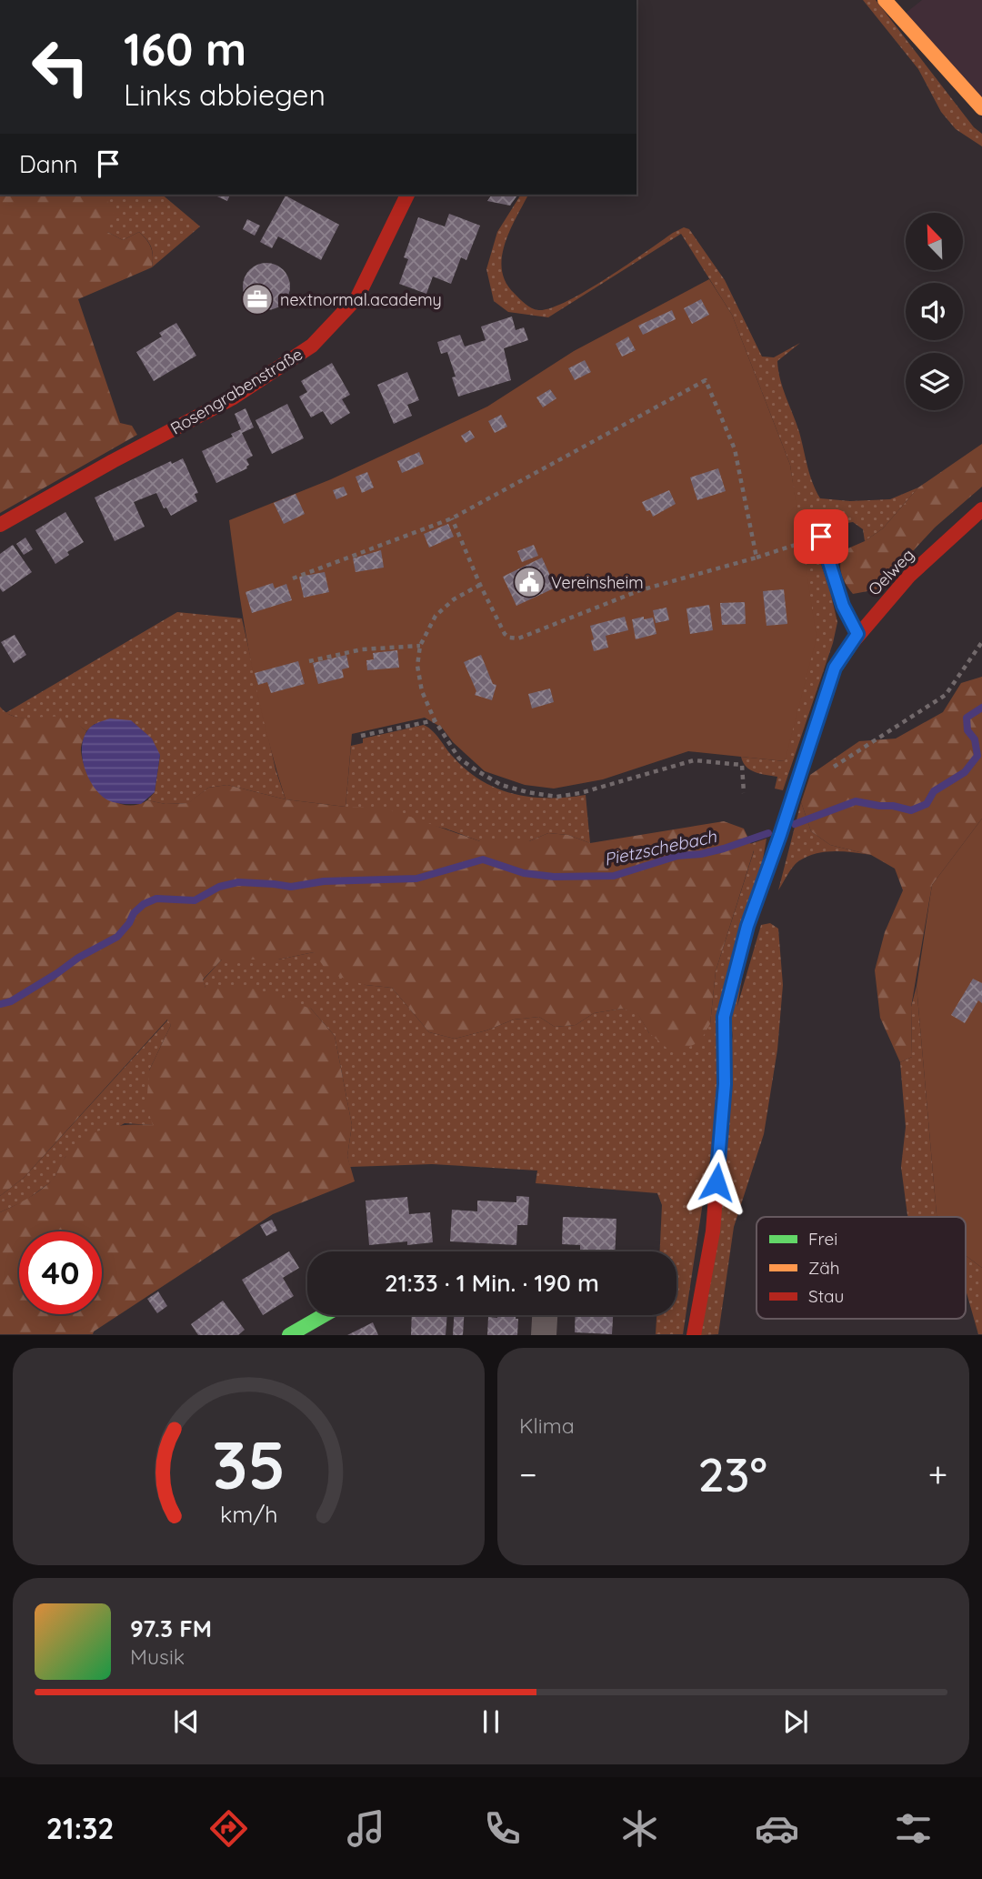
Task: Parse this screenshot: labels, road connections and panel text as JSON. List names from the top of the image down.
{
  "streets": {
    "street": ["Rosengrabenstraße", "Oelweg"]
  },
  "water": ["Pietzschebach"],
  "places": {
    "office": ["nextnormal.academy"],
    "public building": ["Vereinsheim"]
  },
  "legend": ["Frei", "Zäh", "Stau"],
  "north": "top left",
  "page": {
    "turn": ["160 m", "Links abbiegen"],
    "then": "Dann",
    "limit": "40",
    "trip": "21:33 · 1 Min. · 190 m",
    "tile": "Klima",
    "heat": ["−", "23°", "+"],
    "song": ["97.3 FM", "Musik"],
    "tabs": "21:32",
    "gauge": ["35", "km/h"]
  }
}
